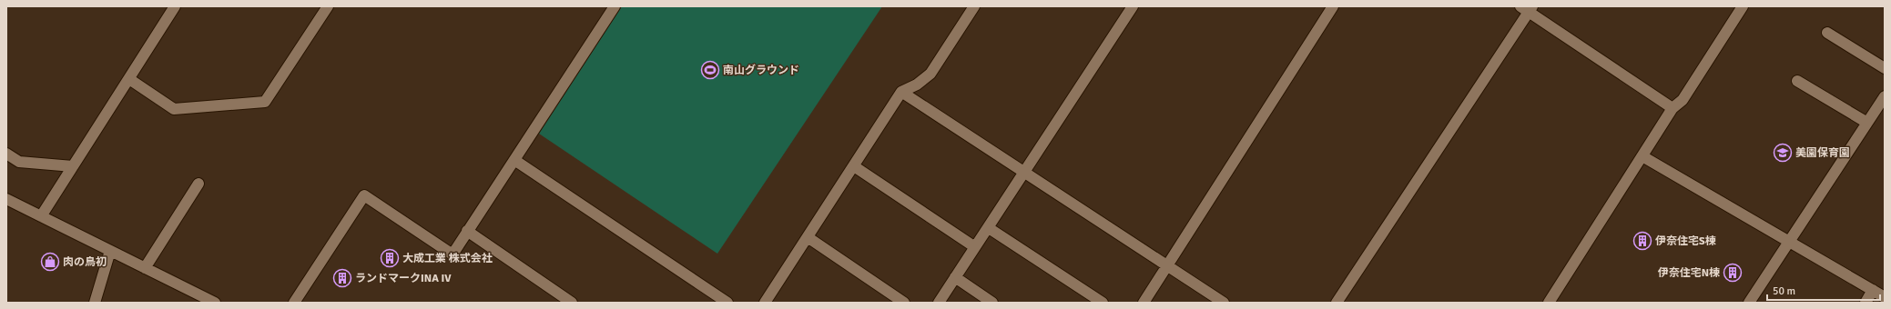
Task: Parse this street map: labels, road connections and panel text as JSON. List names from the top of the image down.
{
  "places": {
    "sports": ["南山グラウンド"],
    "school or university": ["美園保育園"],
    "building": [
      "伊奈住宅S棟",
      "大成工業 株式会社",
      "伊奈住宅N棟",
      "ランドマークINA IV"
    ],
    "shop": ["肉の鳥初"]
  },
  "scale_bar": "50 m"
}
